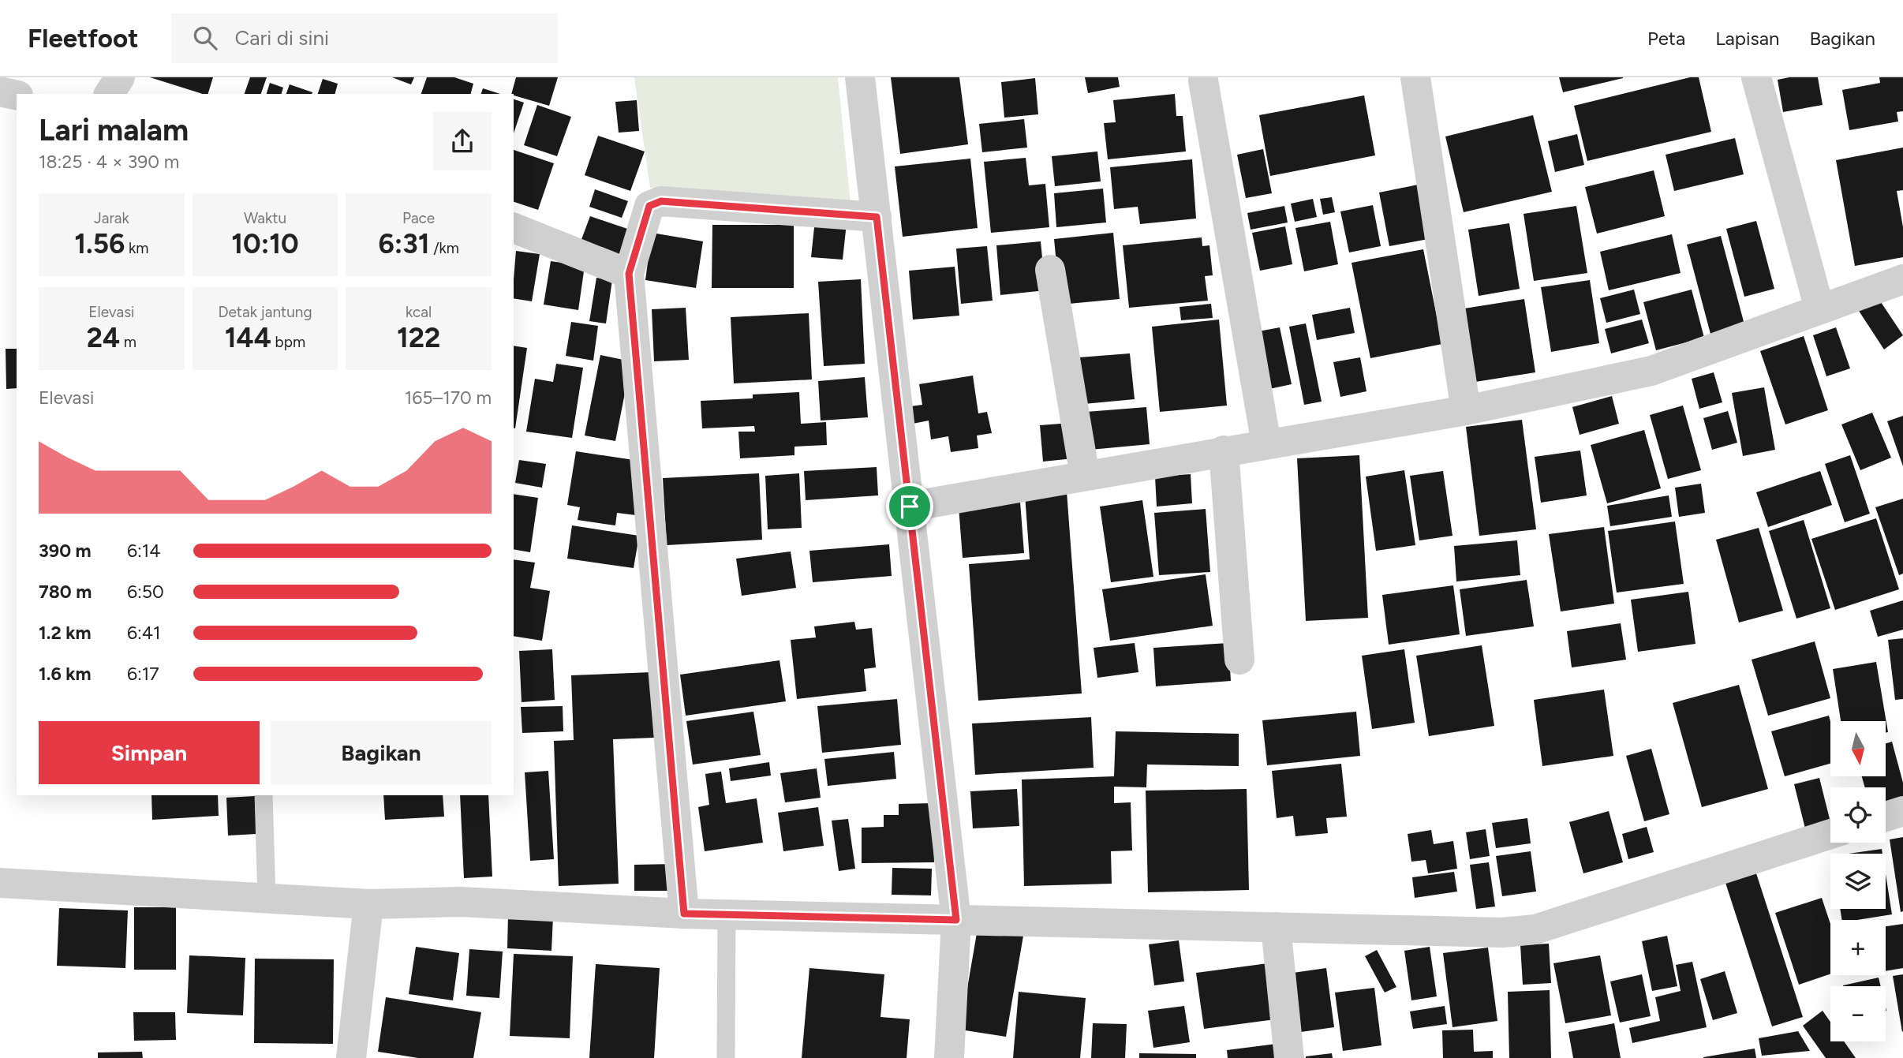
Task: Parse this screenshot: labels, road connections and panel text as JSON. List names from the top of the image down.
{
  "north": "bottom",
  "page": {
    "header": "Fleetfoot",
    "search": "Cari di sini",
    "nav": ["Peta", "Lapisan", "Bagikan"],
    "heading": ["Lari malam", "18:25 · 4 × 390 m"],
    "stats": [
      ["Jarak", "1.56 km"],
      ["Waktu", "10:10"],
      ["Pace", "6:31 /km"],
      ["Elevasi", "24 m"],
      ["Detak jantung", "144 bpm"],
      ["kcal", "122"]
    ],
    "chart": ["Elevasi", "165–170 m"],
    "list": [
      {
        "name": "390 m",
        "note": "6:14"
      },
      {
        "name": "780 m",
        "note": "6:50"
      },
      {
        "name": "1.2 km",
        "note": "6:41"
      },
      {
        "name": "1.6 km",
        "note": "6:17"
      }
    ],
    "buttons": ["Simpan", "Bagikan"],
    "map_buttons": ["+", "−"]
  }
}
